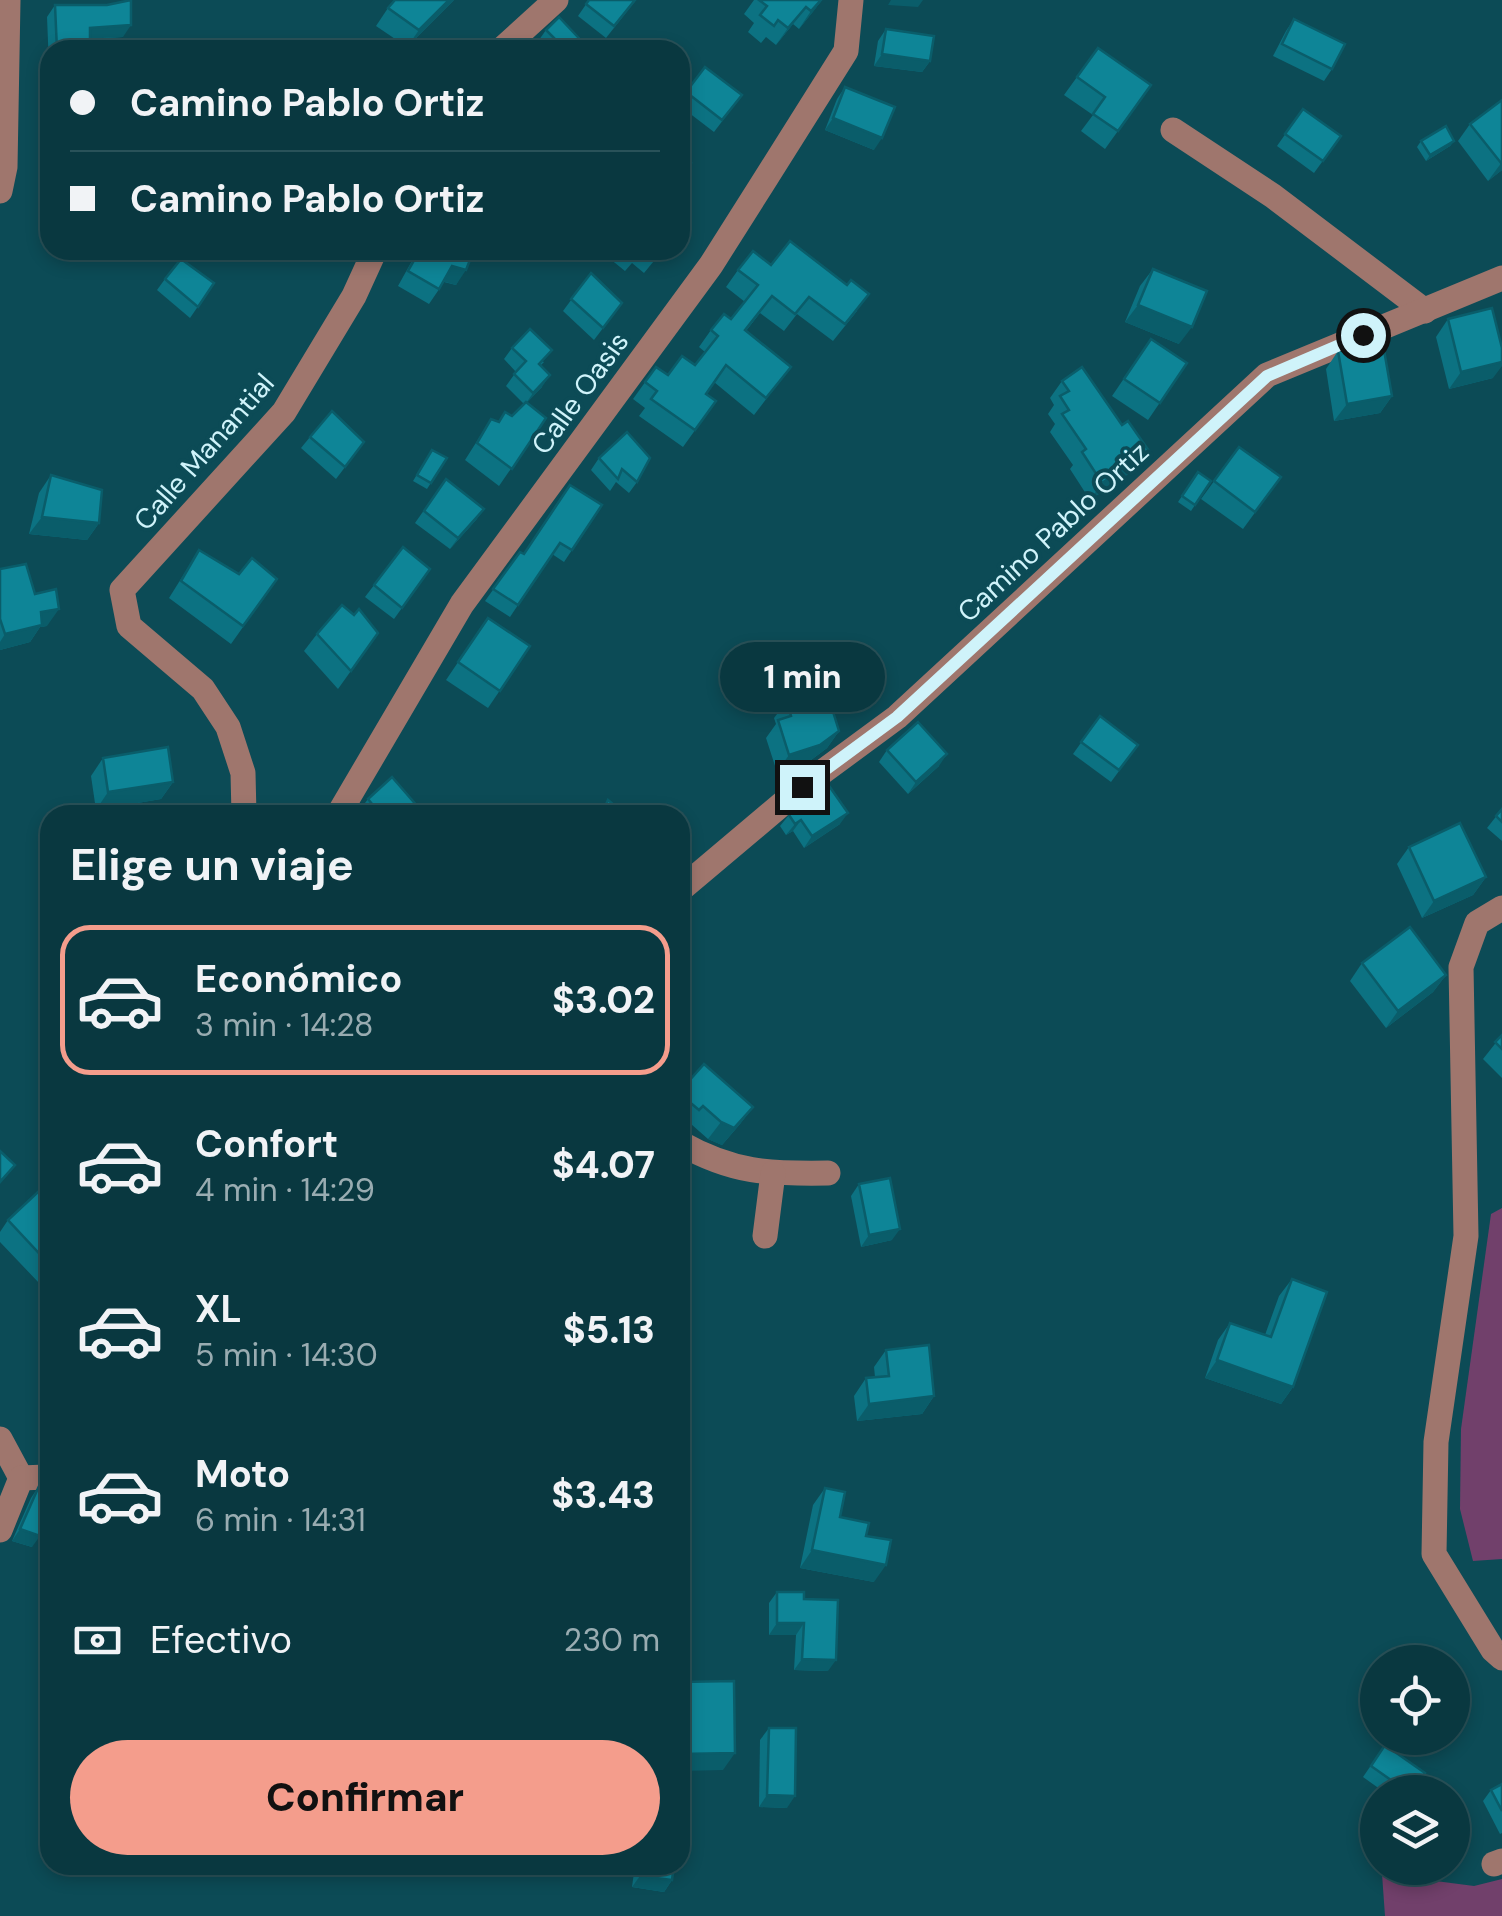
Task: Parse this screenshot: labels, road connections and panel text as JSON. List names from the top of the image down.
{
  "streets": {
    "street": ["Calle Oasis", "Calle Manantial", "Camino Pablo Ortiz"]
  },
  "page": {
    "banner": ["Camino Pablo Ortiz", "Camino Pablo Ortiz"],
    "bubble": "1 min",
    "heading": "Elige un viaje",
    "list": [
      {
        "name": "Económico",
        "note": "3 min · 14:28",
        "value": "$3.02"
      },
      {
        "name": "Confort",
        "note": "4 min · 14:29",
        "value": "$4.07"
      },
      {
        "name": "XL",
        "note": "5 min · 14:30",
        "value": "$5.13"
      },
      {
        "name": "Moto",
        "note": "6 min · 14:31",
        "value": "$3.43"
      }
    ],
    "pay": ["Efectivo", "230 m"],
    "buttons": "Confirmar"
  }
}
